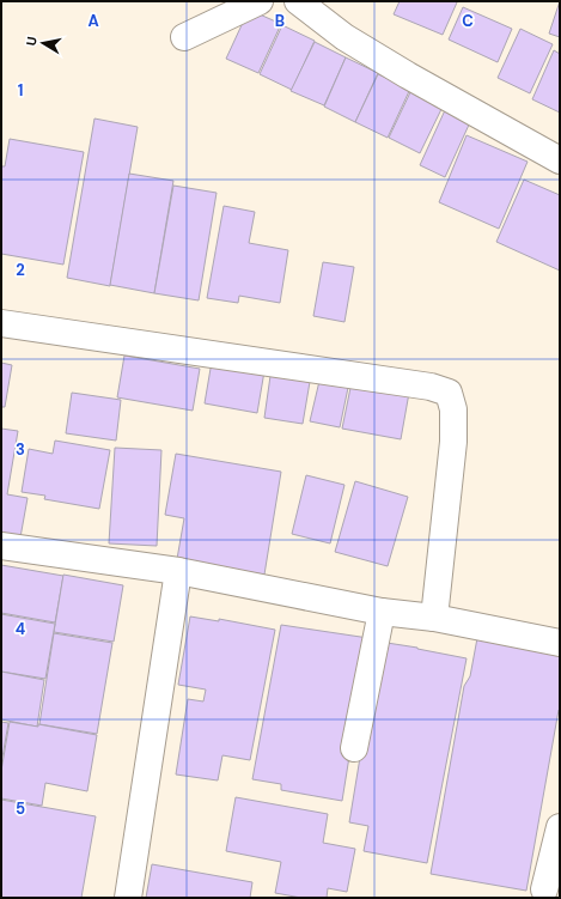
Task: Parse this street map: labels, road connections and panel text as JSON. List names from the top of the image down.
{
  "north": "left",
  "grid": {
    "columns": ["A", "B", "C"],
    "rows": [
      "1",
      "2",
      "3",
      "4",
      "5"
    ]
  }
}
